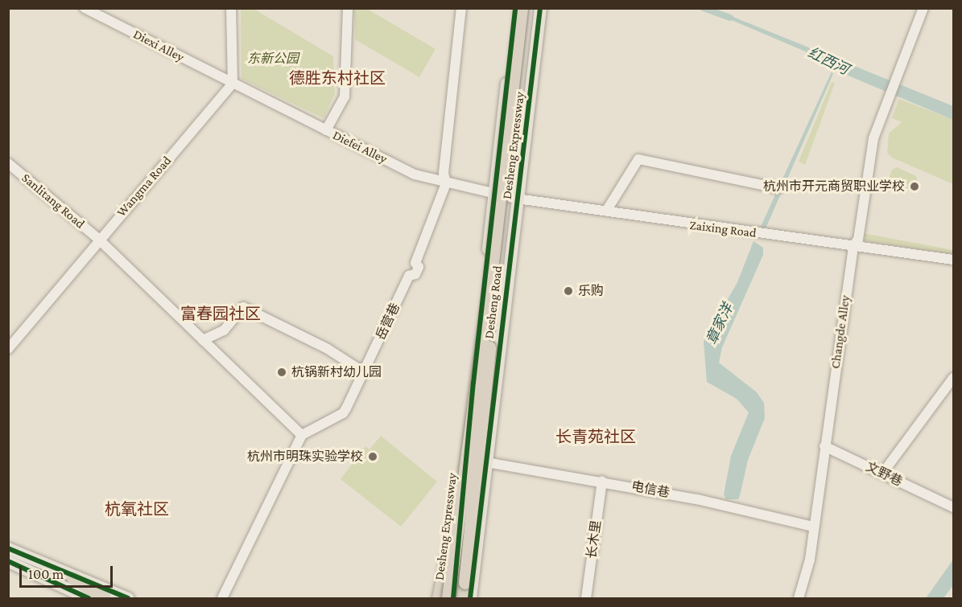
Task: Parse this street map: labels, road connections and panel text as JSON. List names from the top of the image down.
{
  "streets": {
    "highway": ["Desheng Expressway"],
    "main road": ["Desheng Road"],
    "street": [
      "Diexi Alley",
      "Diefei Alley",
      "Wangma Road",
      "Sanlitang Road",
      "Zaixing Road",
      "岳营巷",
      "Changde Alley",
      "文野巷",
      "电信巷",
      "长木里"
    ]
  },
  "crossings": [
    ["Diexi Alley", "Diefei Alley"],
    ["Diexi Alley", "Wangma Road"],
    ["Diefei Alley", "Wangma Road"],
    ["Diefei Alley", "Zaixing Road"],
    ["Diefei Alley", "Desheng Road"],
    ["Diefei Alley", "岳营巷"],
    ["Wangma Road", "Sanlitang Road"],
    ["Sanlitang Road", "岳营巷"],
    ["Zaixing Road", "Desheng Road"],
    ["Zaixing Road", "Changde Alley"],
    ["Desheng Road", "电信巷"],
    ["Changde Alley", "文野巷"],
    ["Changde Alley", "电信巷"],
    ["电信巷", "长木里"]
  ],
  "districts": [
    "德胜东村社区",
    "富春园社区",
    "长青苑社区",
    "杭氧社区"
  ],
  "water": ["红西河", "章家洋"],
  "parks": ["东新公园"],
  "places": [
    "杭州市开元商贸职业学校",
    "乐购",
    "杭锅新村幼儿园",
    "杭州市明珠实验学校"
  ],
  "scale_bar": "100 m"
}
